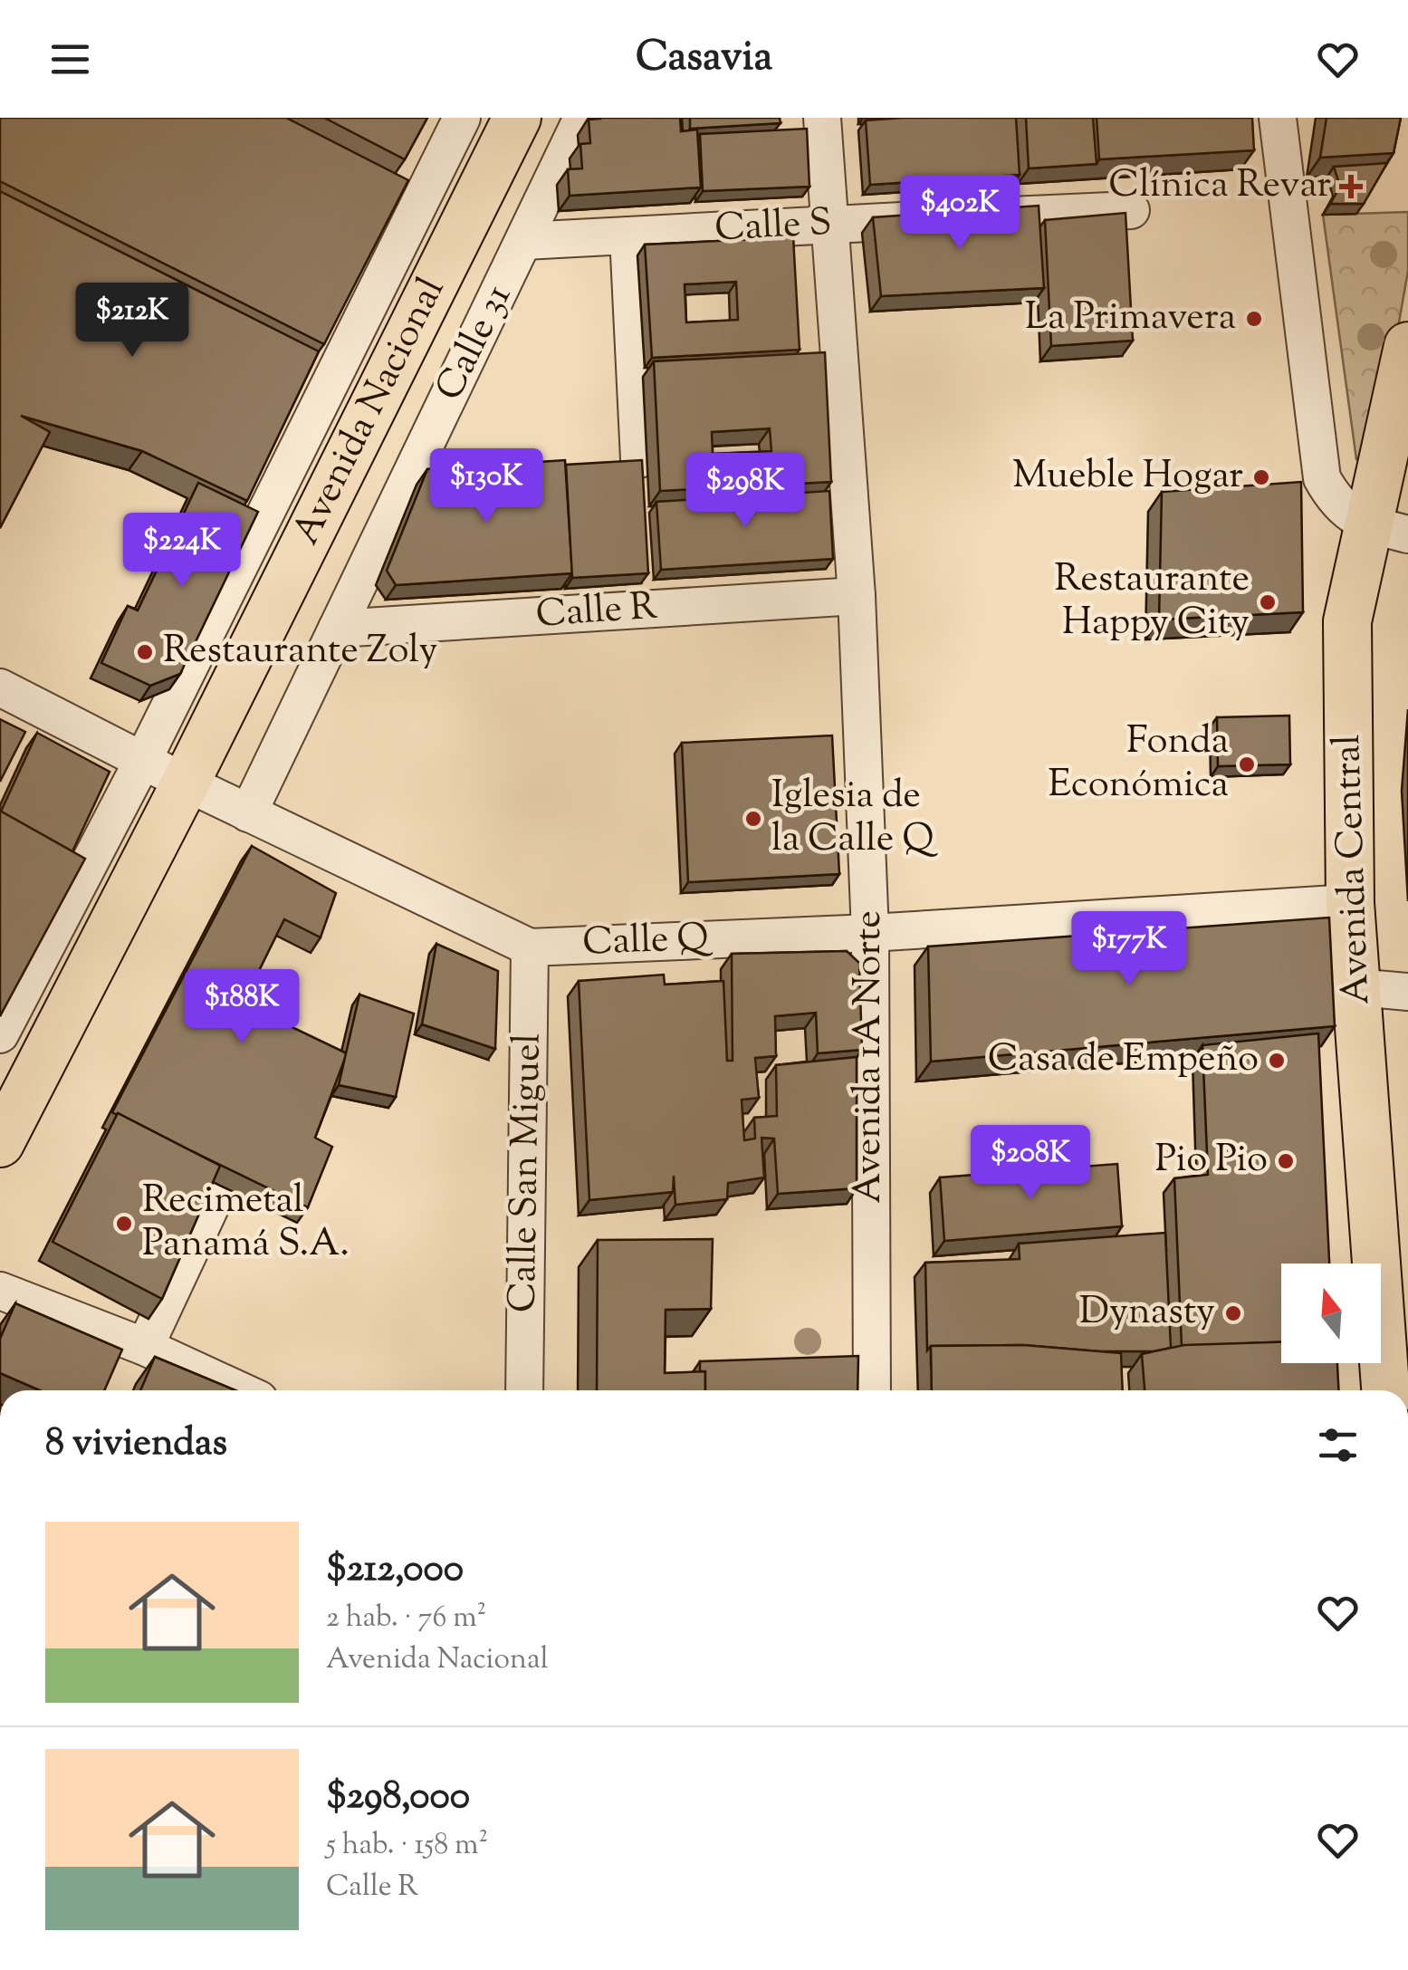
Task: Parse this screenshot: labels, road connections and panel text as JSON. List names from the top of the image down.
{
  "streets": {
    "main road": ["Avenida Nacional", "Avenida Central"],
    "street": [
      "Calle S",
      "Calle 31",
      "Calle R",
      "Calle Q",
      "Avenida 1A Norte",
      "Calle San Miguel"
    ]
  },
  "crossings": [
    ["Calle S", "Calle 31"],
    ["Calle S", "Avenida 1A Norte"],
    ["Calle 31", "Calle R"],
    ["Calle 31", "Calle Q"],
    ["Avenida Nacional", "Calle Q"],
    ["Calle R", "Avenida 1A Norte"],
    ["Avenida Central", "Calle Q"],
    ["Calle Q", "Avenida 1A Norte"],
    ["Calle Q", "Calle San Miguel"]
  ],
  "places": {
    "health": ["Clínica Revar"],
    "other": [
      "La Primavera",
      "Mueble Hogar",
      "Restaurante Happy City",
      "Restaurante Zoly",
      "Fonda Económica",
      "Iglesia de la Calle Q",
      "Casa de Empeño",
      "Pio Pio",
      "Recimetal Panamá S.A.",
      "Dynasty"
    ]
  },
  "north": "top",
  "page": {
    "header": "Casavia",
    "price": [
      "$402K",
      "$212K",
      "$130K",
      "$298K",
      "$224K",
      "$177K",
      "$188K",
      "$208K"
    ],
    "heading": "8 viviendas",
    "list": [
      {
        "name": "$212,000",
        "note": "2 hab. · 76 m² · Avenida Nacional"
      },
      {
        "name": "$298,000",
        "note": "5 hab. · 158 m² · Calle R"
      }
    ]
  }
}
